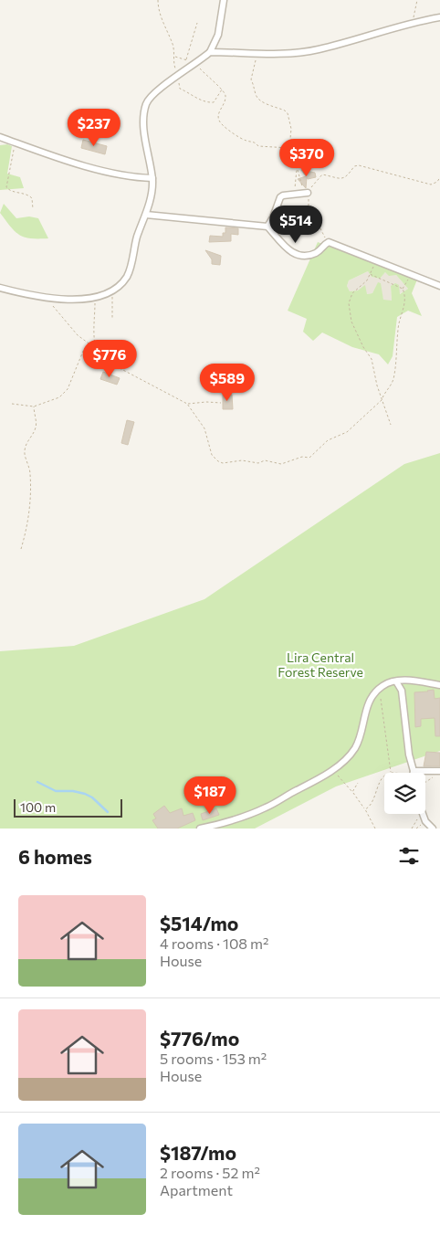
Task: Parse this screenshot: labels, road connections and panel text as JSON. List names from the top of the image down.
{
  "parks": ["Lira Central Forest Reserve"],
  "scale_bar": "100 m",
  "page": {
    "price": [
      "$237",
      "$370",
      "$514",
      "$776",
      "$589",
      "$187"
    ],
    "scale": "100 m",
    "heading": "6 homes",
    "list": [
      {
        "name": "$514/mo",
        "note": "4 rooms · 108 m² · House"
      },
      {
        "name": "$776/mo",
        "note": "5 rooms · 153 m² · House"
      },
      {
        "name": "$187/mo",
        "note": "2 rooms · 52 m² · Apartment"
      }
    ]
  }
}
